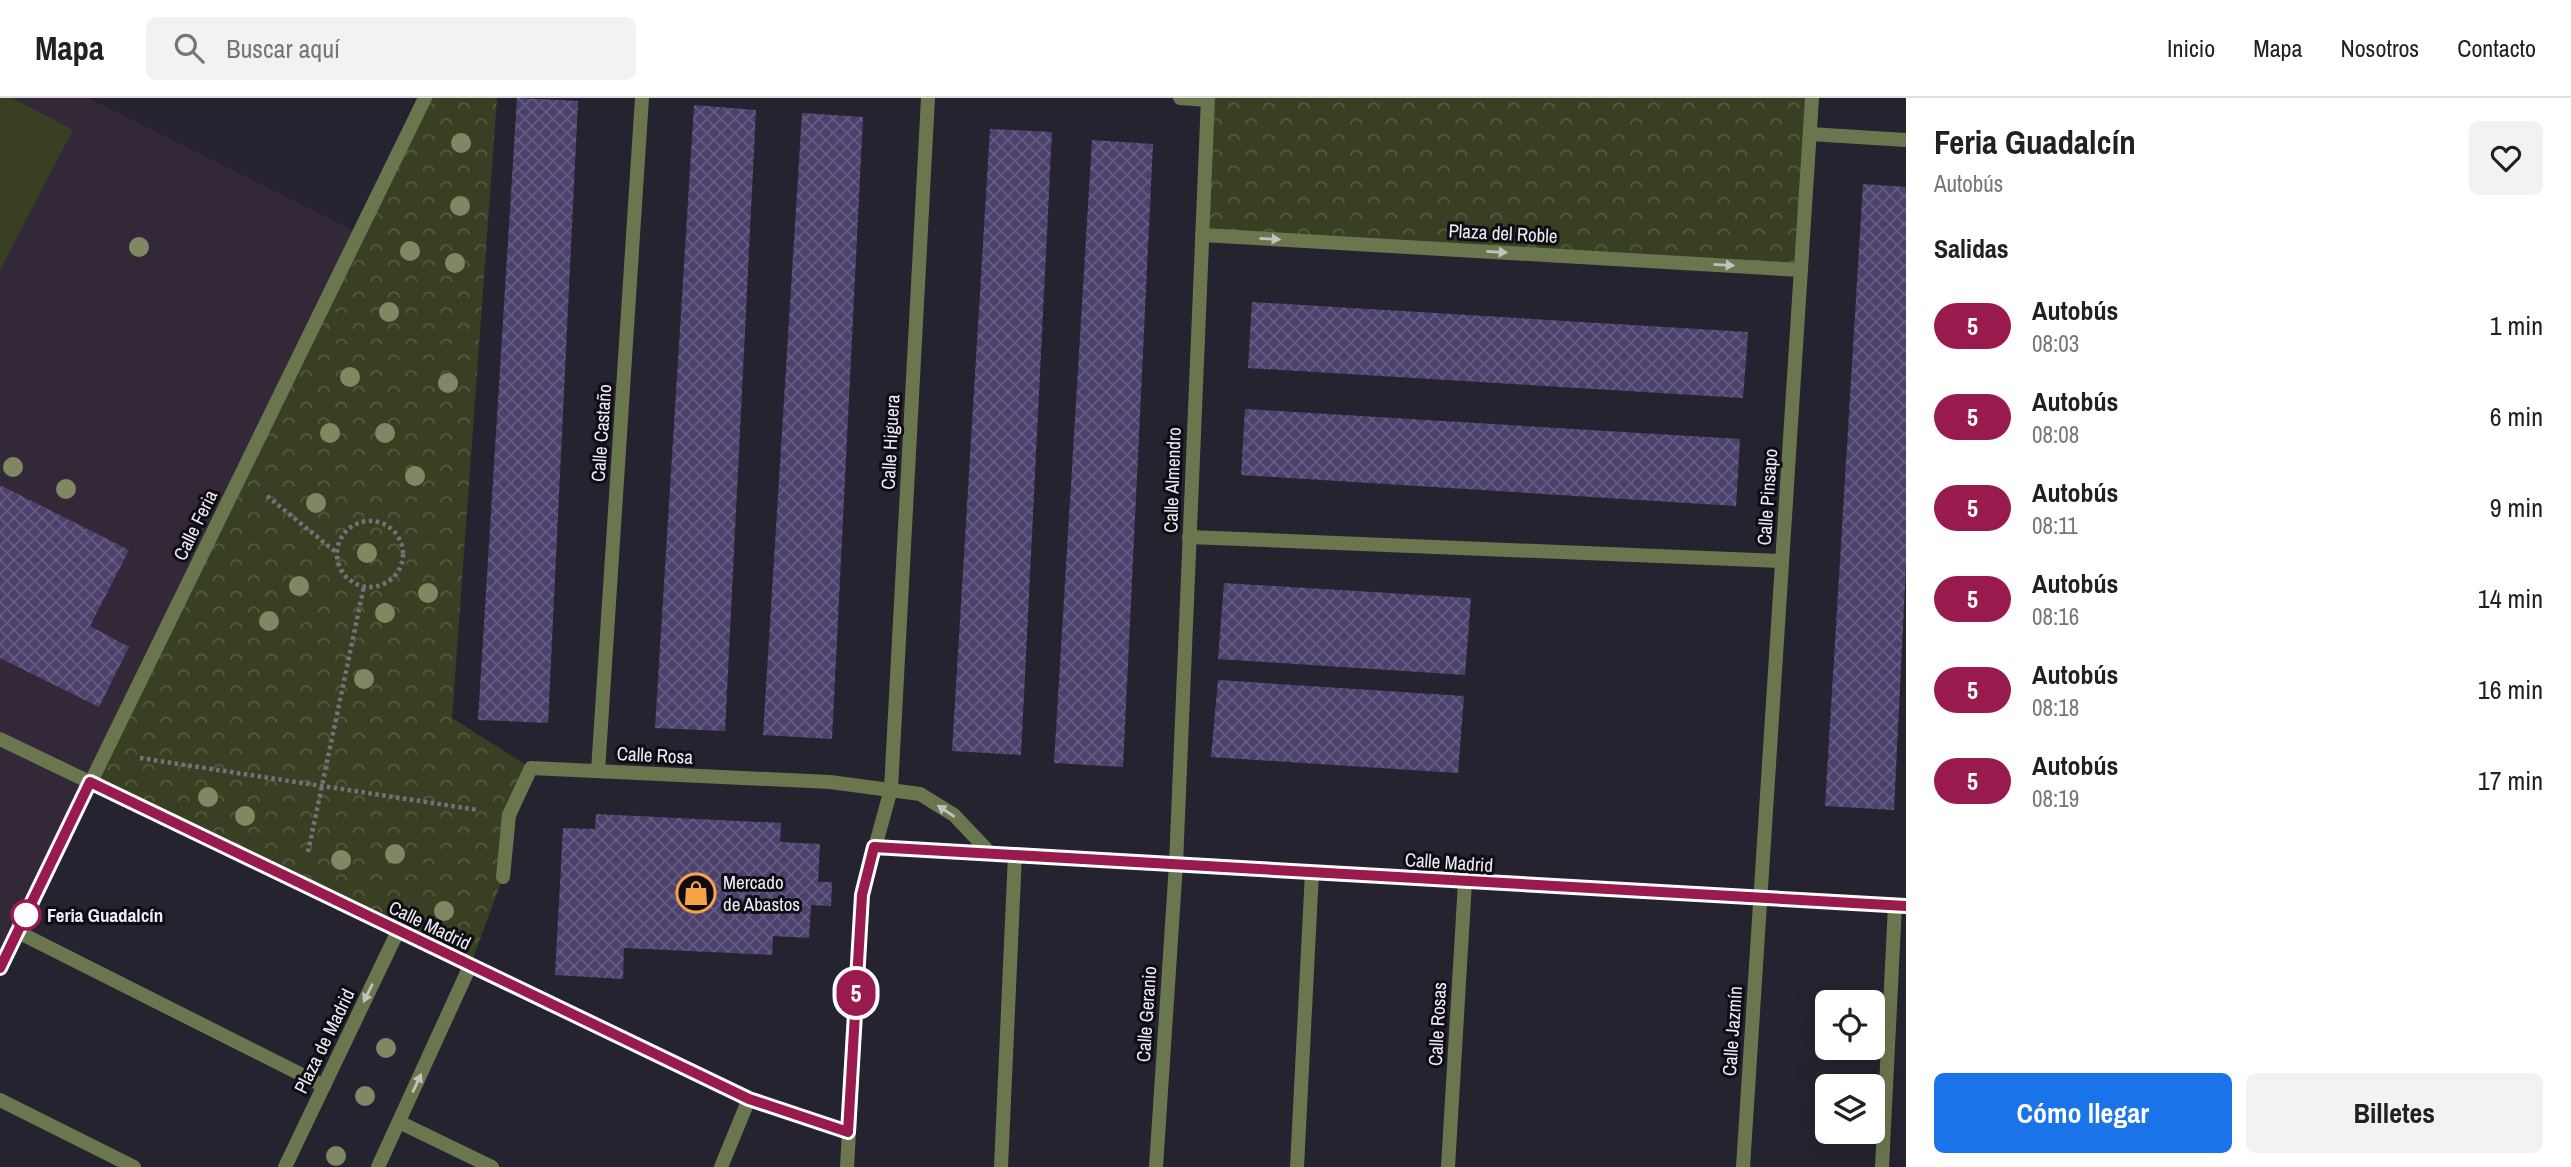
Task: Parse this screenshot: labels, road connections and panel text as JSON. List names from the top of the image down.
{
  "streets": {
    "street": [
      "Plaza del Roble",
      "Calle Castaño",
      "Calle Higuera",
      "Calle Almendro",
      "Calle Pinsapo",
      "Calle Feria",
      "Calle Rosa",
      "Calle Madrid",
      "Calle Geranio",
      "Calle Rosas",
      "Calle Jazmín",
      "Plaza de Madrid"
    ]
  },
  "crossings": [
    ["Plaza del Roble", "Calle Almendro"],
    ["Plaza del Roble", "Calle Pinsapo"],
    ["Calle Castaño", "Calle Rosa"],
    ["Calle Higuera", "Calle Rosa"],
    ["Calle Higuera", "Calle Madrid"],
    ["Calle Almendro", "Calle Madrid"],
    ["Calle Almendro", "Calle Geranio"],
    ["Calle Pinsapo", "Calle Madrid"],
    ["Calle Pinsapo", "Calle Jazmín"],
    ["Calle Feria", "Calle Madrid"],
    ["Calle Madrid", "Calle Geranio"],
    ["Calle Madrid", "Calle Rosas"],
    ["Calle Madrid", "Calle Jazmín"],
    ["Calle Madrid", "Plaza de Madrid"]
  ],
  "one_way": ["Plaza del Roble"],
  "places": {
    "shop": ["Mercado de Abastos"],
    "other": ["Feria Guadalcín"]
  },
  "lines": ["bus line 5"],
  "page": {
    "header": "Mapa",
    "search": "Buscar aquí",
    "nav": [
      "Inicio",
      "Mapa",
      "Nosotros",
      "Contacto"
    ],
    "on_map": "5",
    "heading": [
      ["Feria Guadalcín", "Autobús"],
      "Salidas"
    ],
    "list": [
      {
        "mark": "5",
        "name": "Autobús",
        "note": "08:03",
        "value": "1 min"
      },
      {
        "mark": "5",
        "name": "Autobús",
        "note": "08:08",
        "value": "6 min"
      },
      {
        "mark": "5",
        "name": "Autobús",
        "note": "08:11",
        "value": "9 min"
      },
      {
        "mark": "5",
        "name": "Autobús",
        "note": "08:16",
        "value": "14 min"
      },
      {
        "mark": "5",
        "name": "Autobús",
        "note": "08:18",
        "value": "16 min"
      },
      {
        "mark": "5",
        "name": "Autobús",
        "note": "08:19",
        "value": "17 min"
      }
    ],
    "buttons": ["Cómo llegar", "Billetes"]
  }
}
